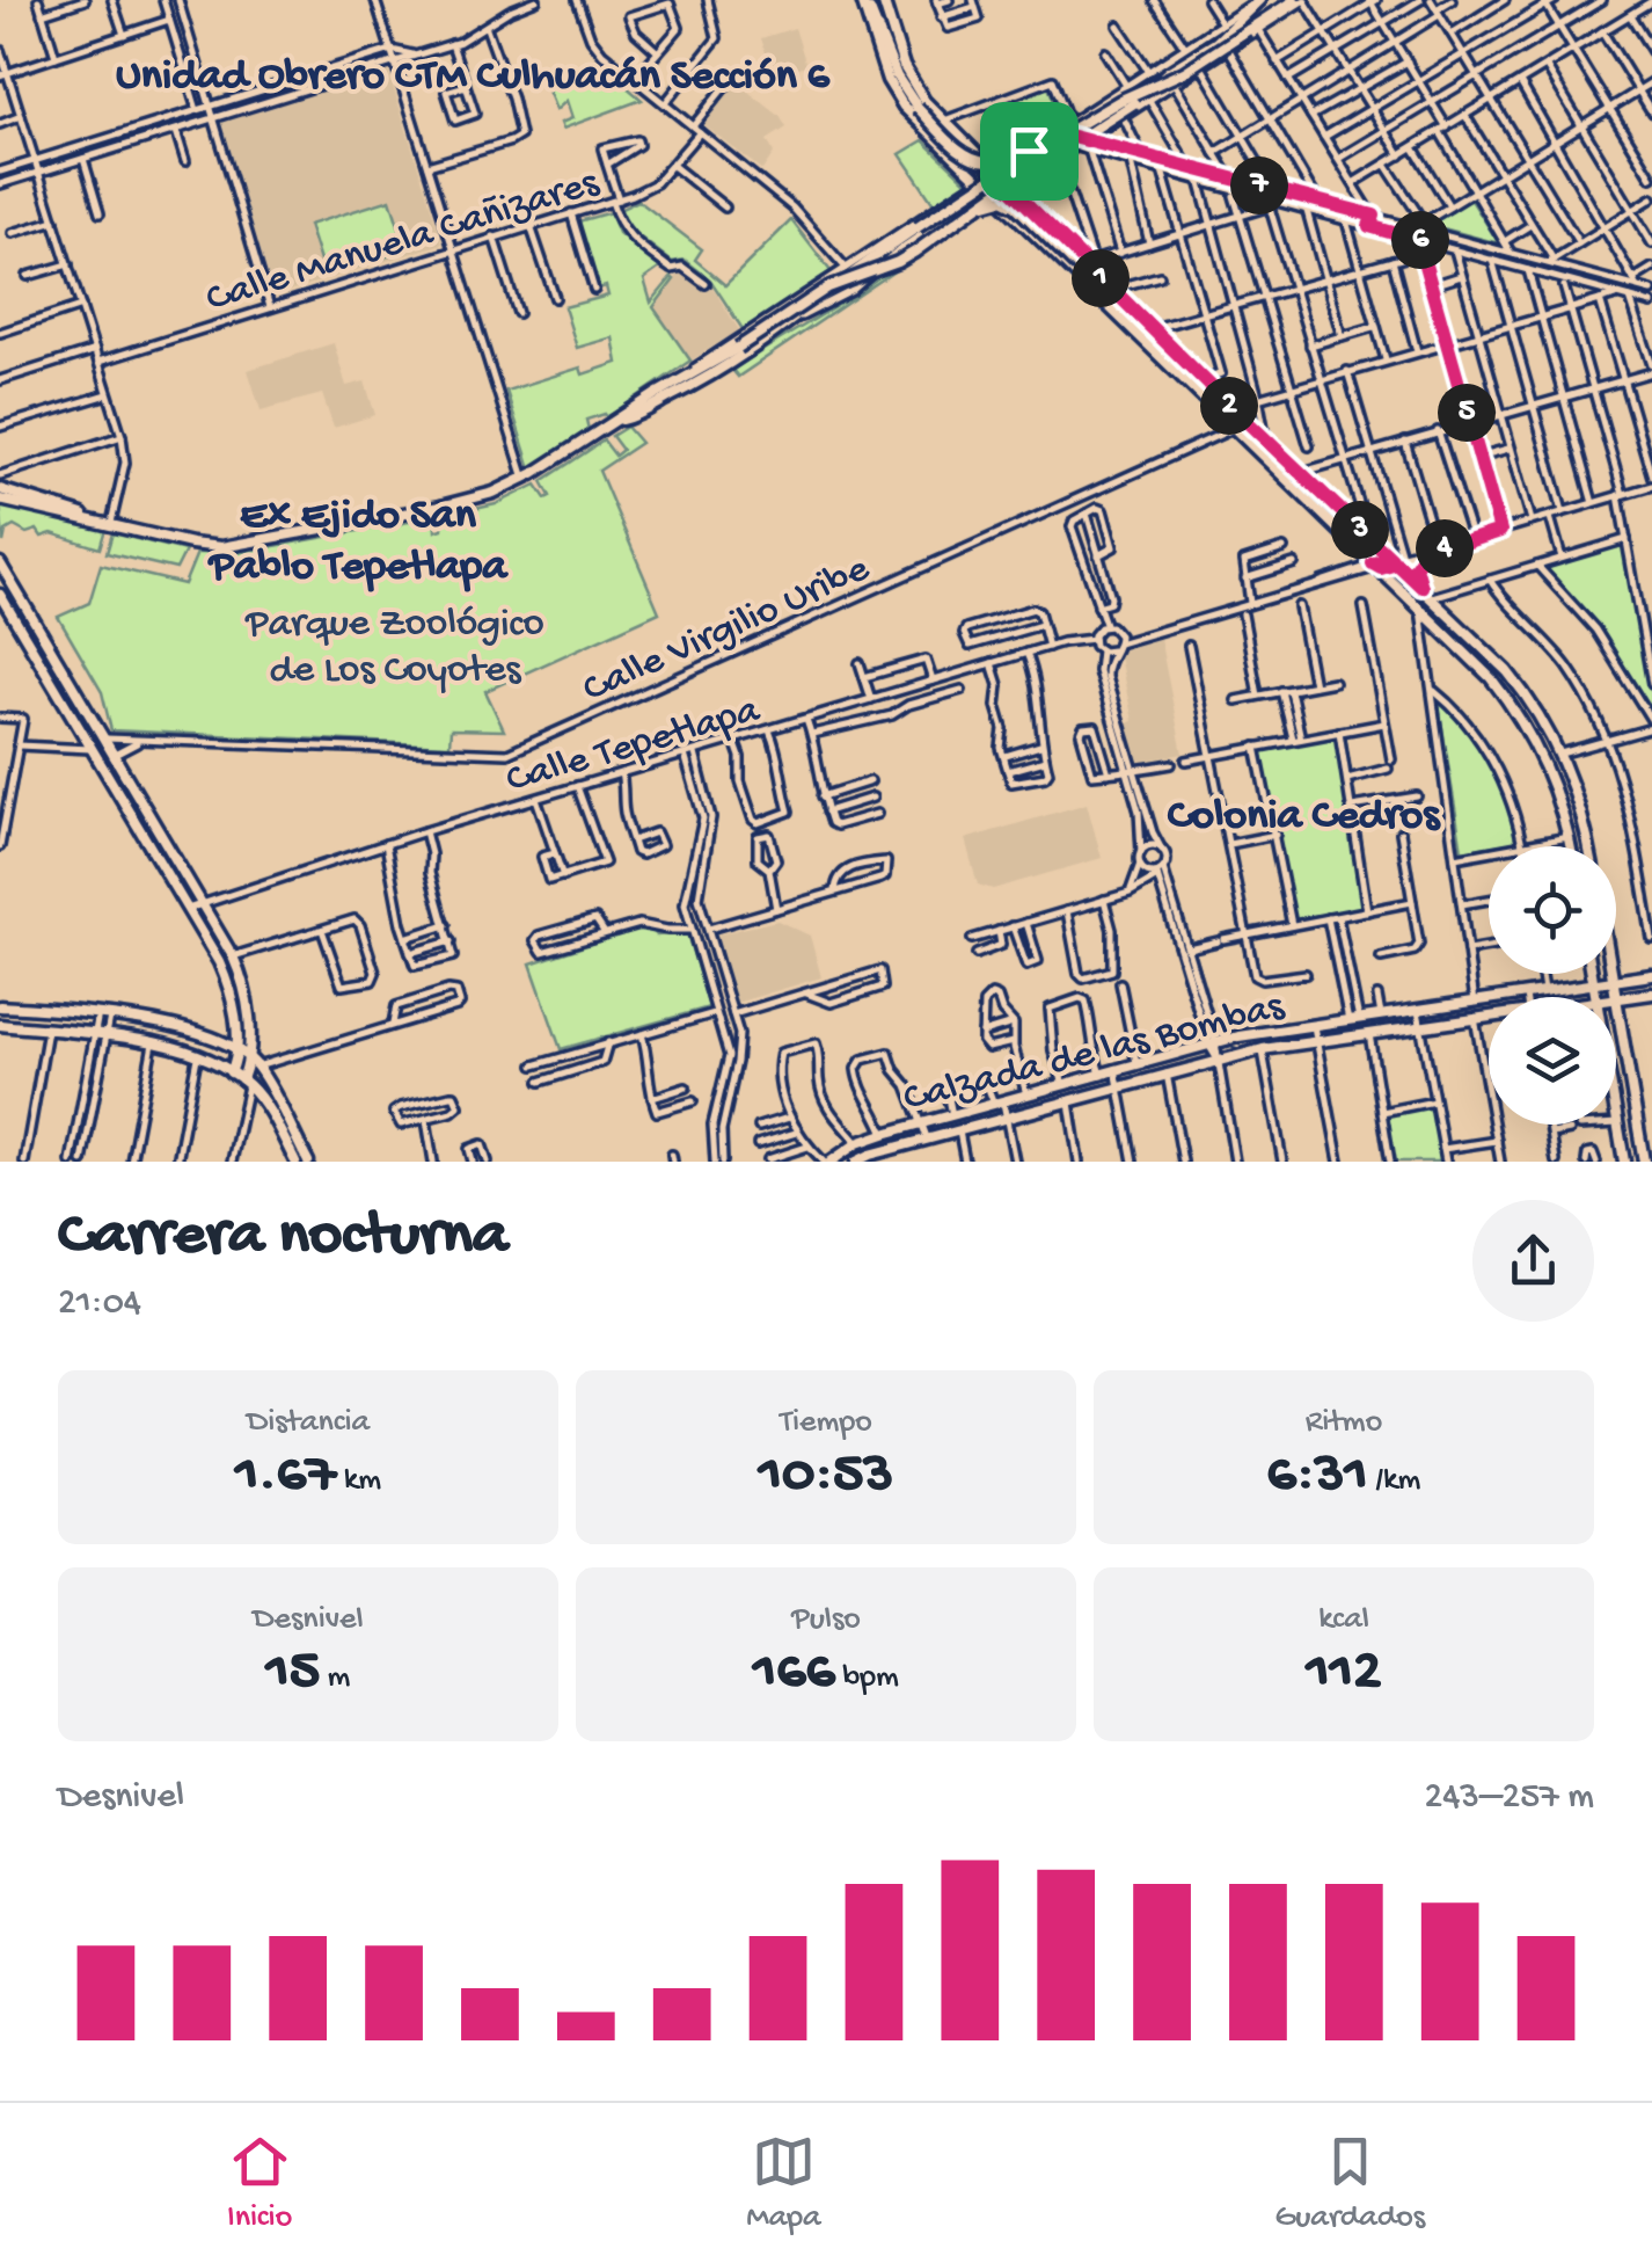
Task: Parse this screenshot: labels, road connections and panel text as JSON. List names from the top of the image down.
{
  "streets": {
    "main road": ["Calzada de las Bombas"],
    "street": ["Calle Manuela Cañizares", "Calle Virgilio Uribe", "Calle Tepetlapa"]
  },
  "districts": ["Unidad Obrero CTM Culhuacán Sección 6", "Ex Ejido San Pablo Tepetlapa", "Colonia Cedros"],
  "parks": ["Parque Zoológico de Los Coyotes"],
  "page": {
    "pins": [
      "7",
      "6",
      "1",
      "2",
      "5",
      "3",
      "4"
    ],
    "heading": ["Carrera nocturna", "21:04"],
    "stats": [
      ["Distancia", "1.67 km"],
      ["Tiempo", "10:53"],
      ["Ritmo", "6:31 /km"],
      ["Desnivel", "15 m"],
      ["Pulso", "166 bpm"],
      ["kcal", "112"]
    ],
    "chart": ["Desnivel", "243–257 m"],
    "tabs": ["Inicio", "Mapa", "Guardados"]
  }
}
